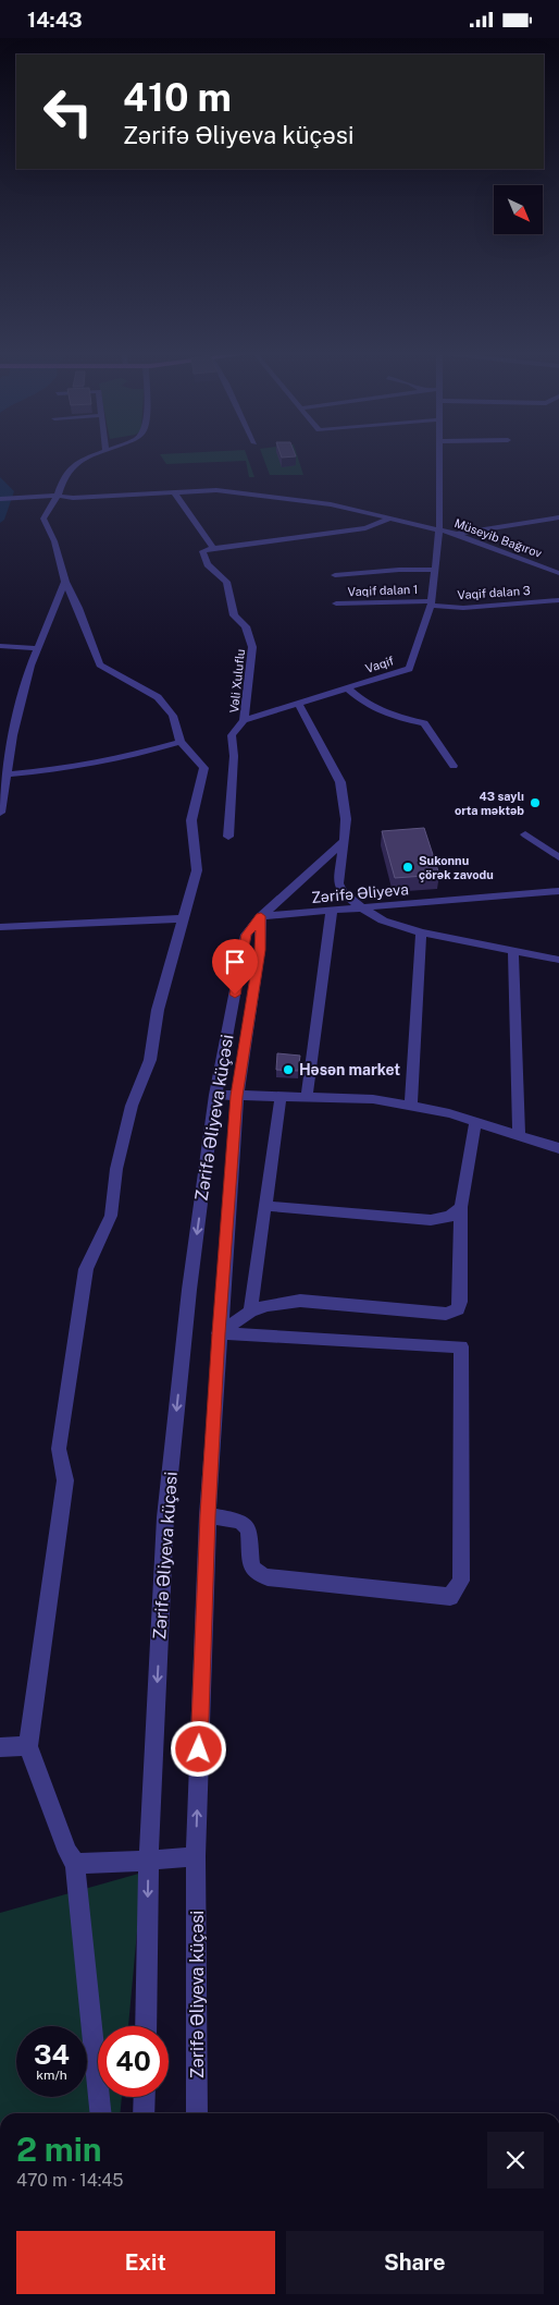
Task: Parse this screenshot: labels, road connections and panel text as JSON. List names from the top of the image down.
{
  "streets": {
    "street": [
      "Müseyib Bağırov",
      "Vaqif dalan 1",
      "Vaqif dalan 3",
      "Vaqif",
      "Vəli Xuluflu",
      "Zərifə Əliyeva",
      "Zərifə Əliyeva küçəsi"
    ]
  },
  "crossings": [
    ["Müseyib Bağırov", "Vaqif"],
    ["Vaqif dalan 1", "Vaqif dalan 3"],
    ["Vaqif dalan 1", "Vaqif"],
    ["Vaqif dalan 3", "Vaqif"],
    ["Vaqif", "Vəli Xuluflu"],
    ["Zərifə Əliyeva", "Zərifə Əliyeva küçəsi"]
  ],
  "places": ["43 saylı orta məktəb", "Sukonnu çörək zavodu", "Həsən market"],
  "north": "bottom right",
  "page": {
    "status": "14:43",
    "turn": ["410 m", "Zərifə Əliyeva küçəsi"],
    "speed": "34 km/h",
    "limit": "40",
    "heading": ["2 min", "470 m · 14:45"],
    "buttons": ["Exit", "Share"]
  }
}
